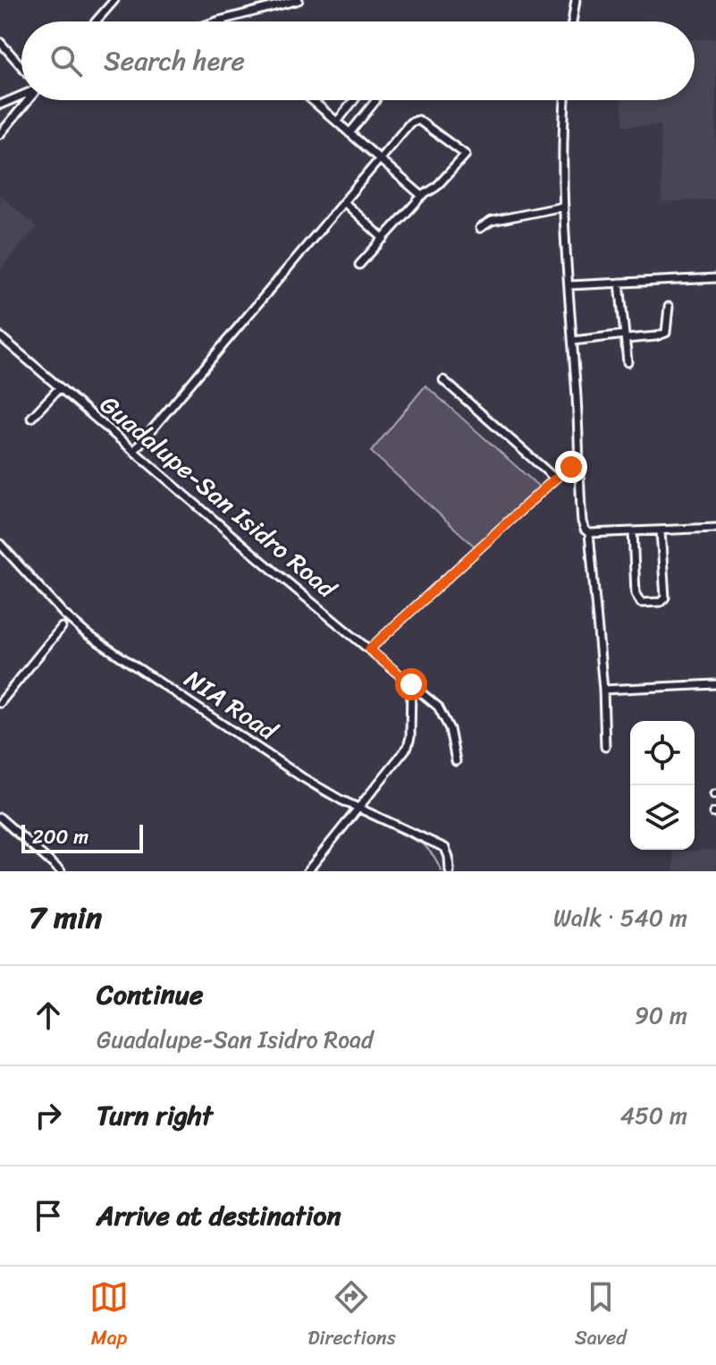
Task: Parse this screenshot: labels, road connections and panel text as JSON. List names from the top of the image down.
{
  "streets": {
    "street": ["Guadalupe-San Isidro Road", "NIA Road"]
  },
  "scale_bar": "200 m",
  "page": {
    "search": "Search here",
    "scale": "200 m",
    "heading": ["7 min", "Walk · 540 m"],
    "list": [
      ["Continue", "Guadalupe-San Isidro Road", "90 m"],
      ["Turn right", "450 m"],
      "Arrive at destination"
    ],
    "nav": ["Map", "Directions", "Saved"]
  }
}
